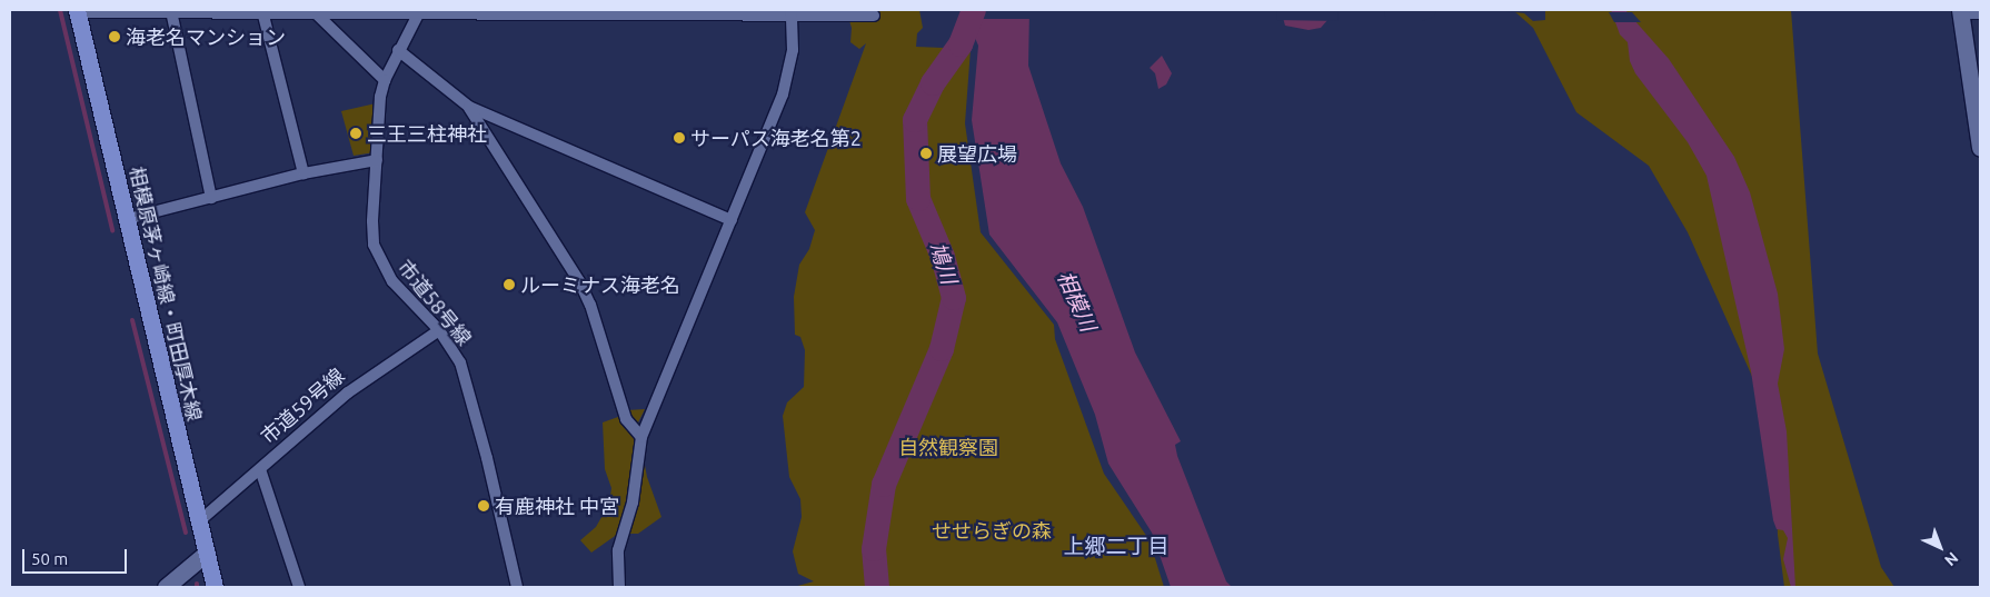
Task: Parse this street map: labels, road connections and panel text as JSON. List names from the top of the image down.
{
  "streets": {
    "main road": ["相模原茅ヶ崎線・町田厚木線"],
    "street": ["市道58号線", "市道59号線"]
  },
  "crossings": [
    ["相模原茅ヶ崎線・町田厚木線", "市道59号線"],
    ["市道58号線", "市道59号線"]
  ],
  "districts": ["上郷二丁目"],
  "water": ["鳩川", "相模川"],
  "parks": ["自然観察園", "せせらぎの森"],
  "places": [
    "海老名マンション",
    "三王三柱神社",
    "サーパス海老名第2",
    "展望広場",
    "ルーミナス海老名",
    "有鹿神社 中宮"
  ],
  "scale_bar": "50 m",
  "north": "bottom right"
}
